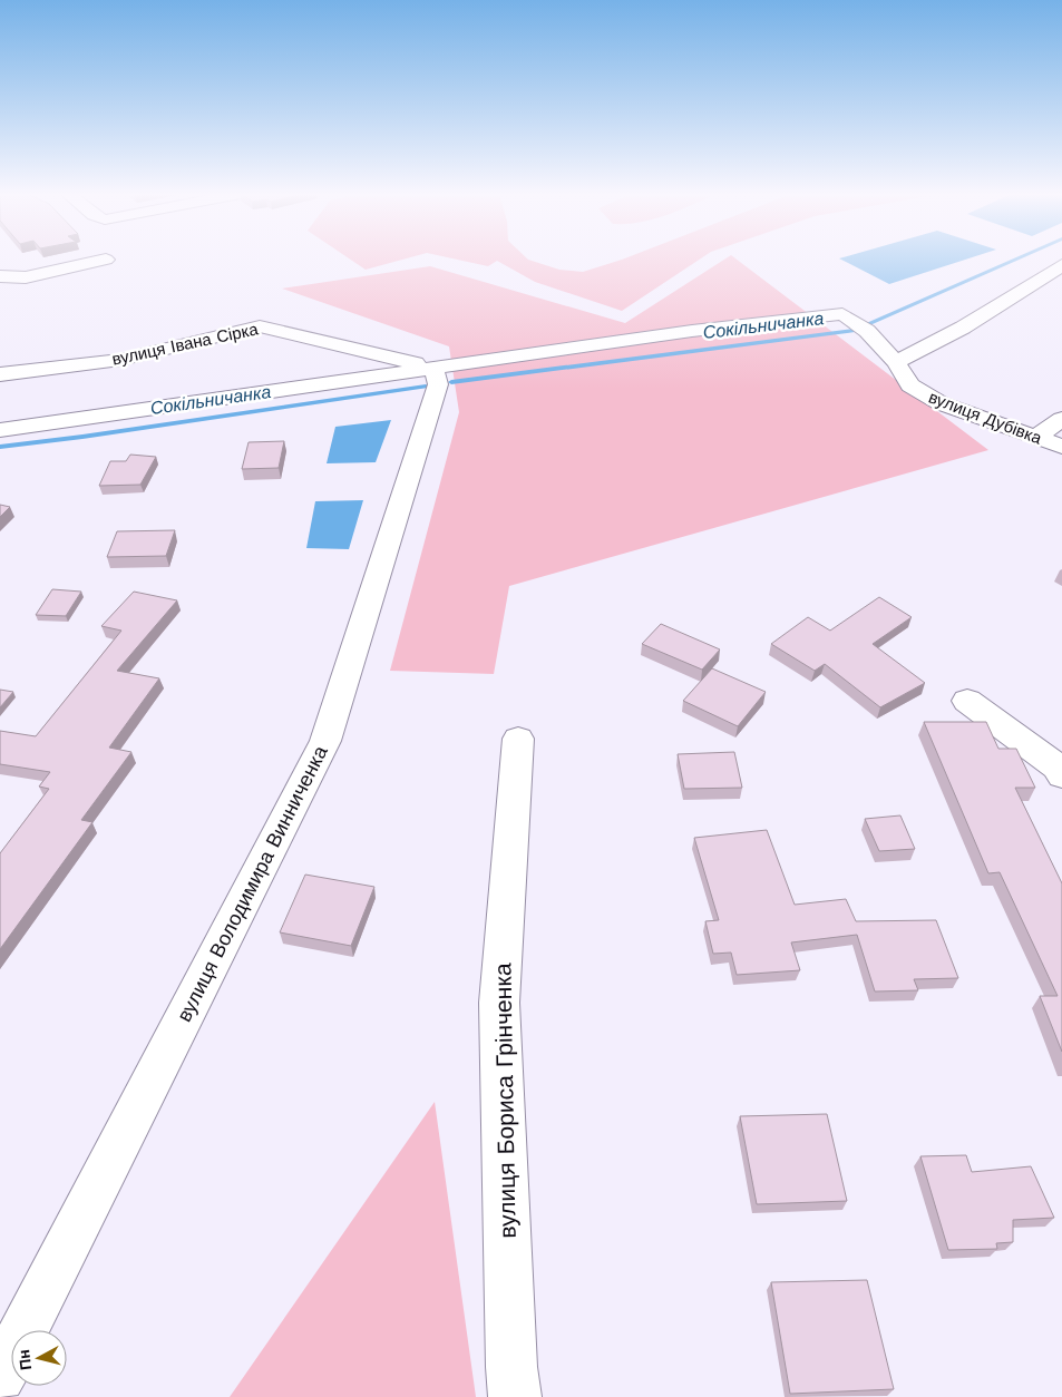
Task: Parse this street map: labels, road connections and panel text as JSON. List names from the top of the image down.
{
  "streets": {
    "street": [
      "вулиця Івана Сірка",
      "вулиця Дубівка",
      "вулиця Володимира Винниченка",
      "вулиця Бориса Грінченка"
    ]
  },
  "crossings": [
    ["вулиця Івана Сірка", "вулиця Дубівка"],
    ["вулиця Івана Сірка", "вулиця Володимира Винниченка"],
    ["вулиця Дубівка", "вулиця Володимира Винниченка"]
  ],
  "water": ["Сокільничанка"],
  "north": "left"
}
